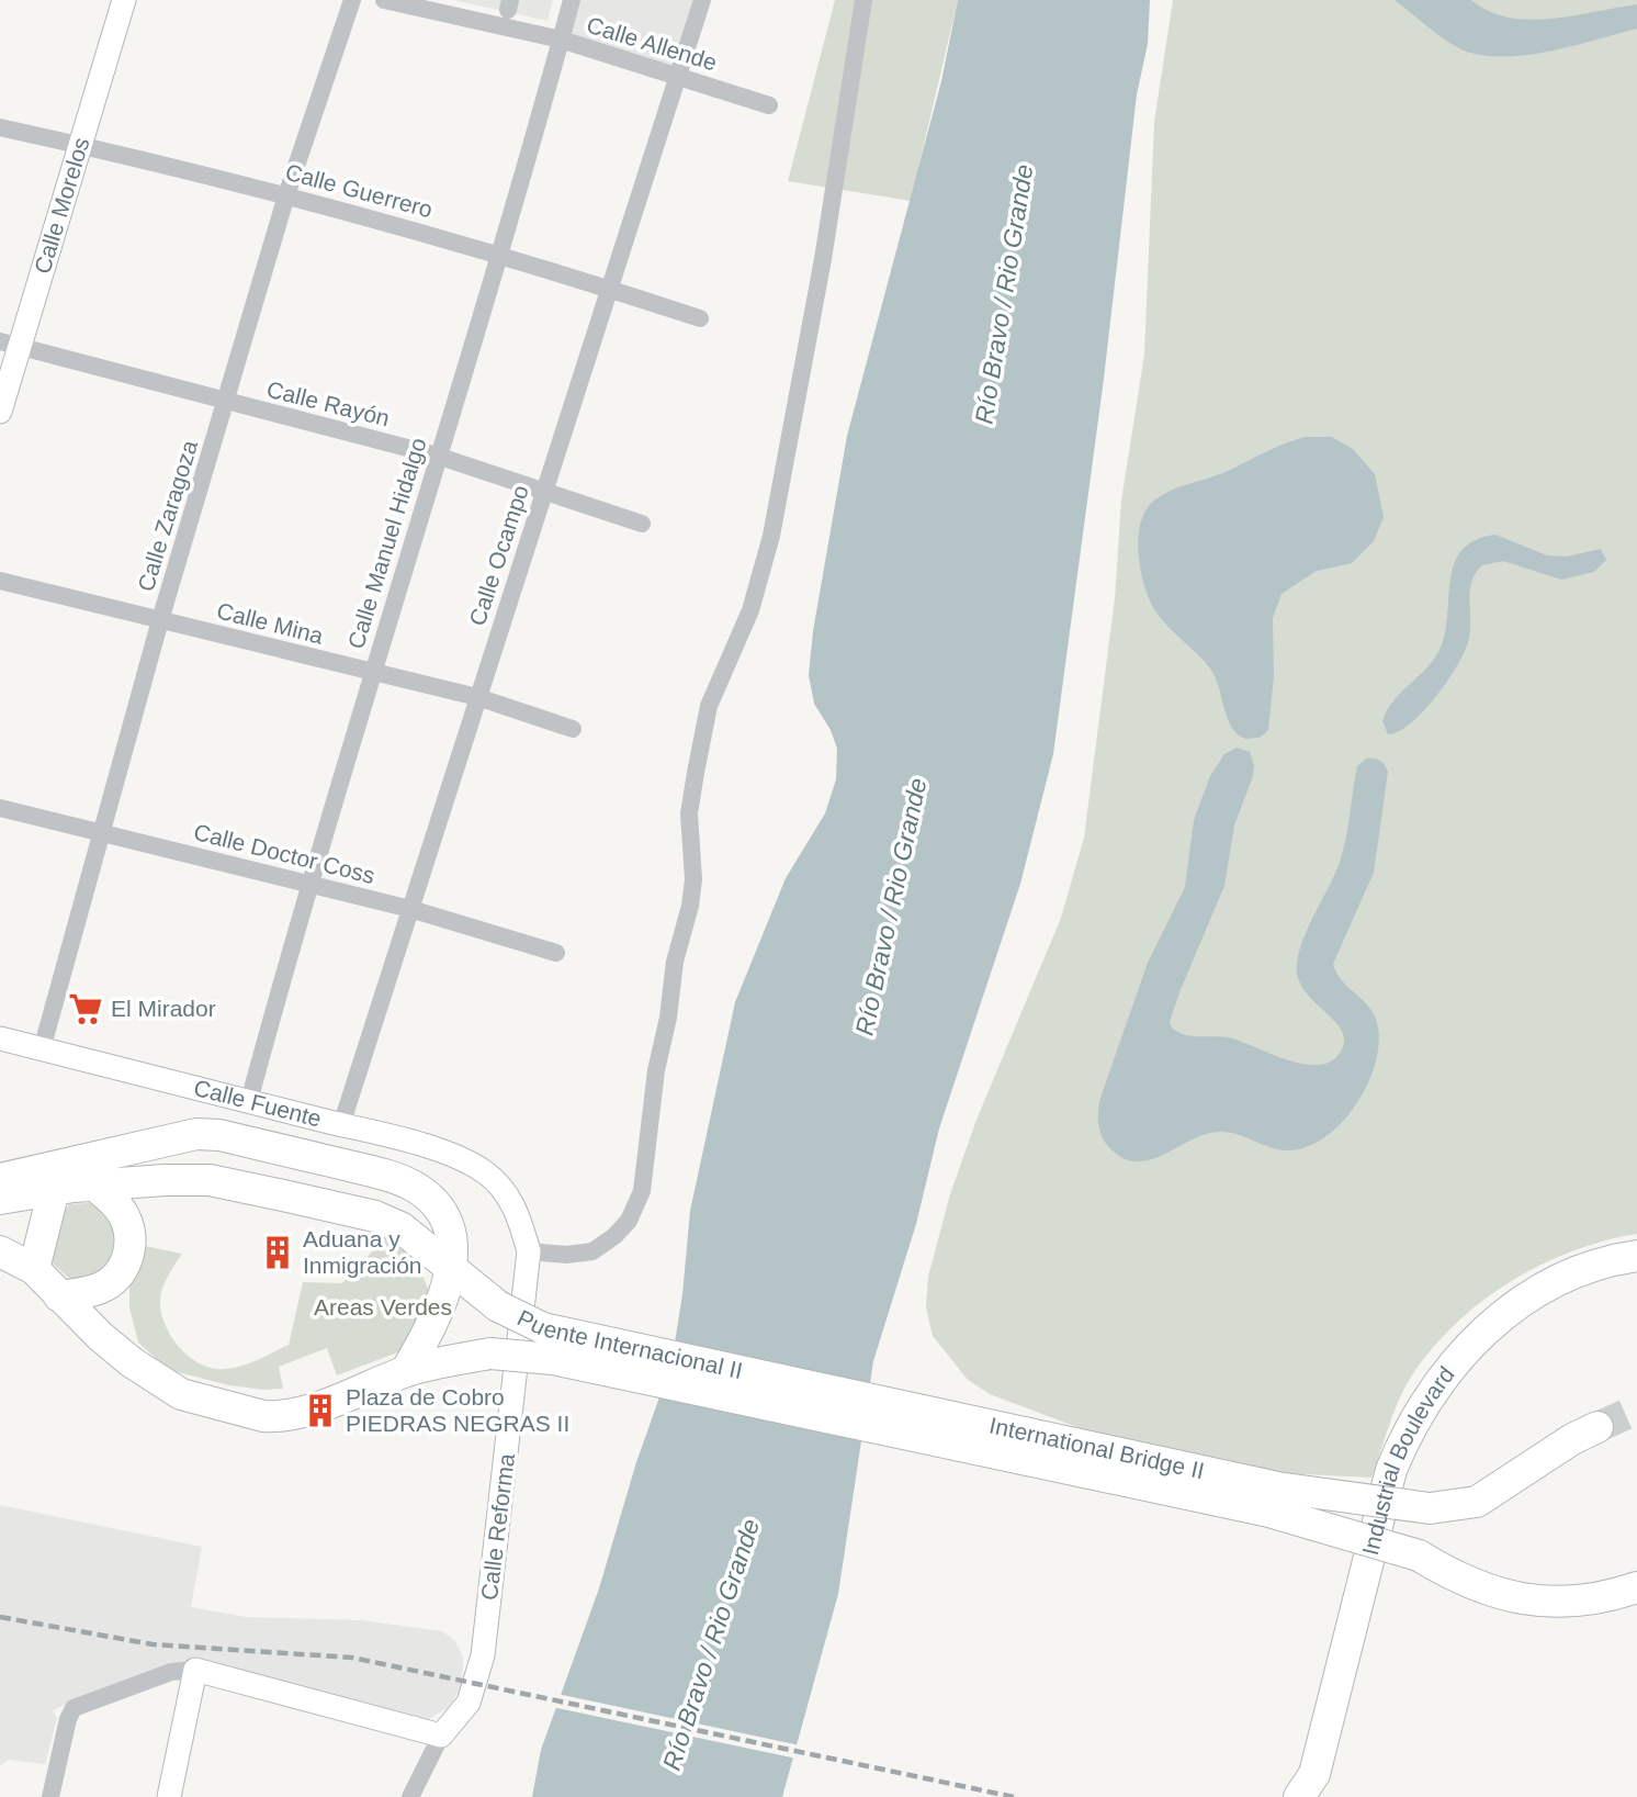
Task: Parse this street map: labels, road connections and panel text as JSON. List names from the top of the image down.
{
  "streets": {
    "highway": ["Puente Internacional II", "International Bridge II", "Industrial Boulevard"],
    "street": [
      "Calle Allende",
      "Calle Guerrero",
      "Calle Morelos",
      "Calle Rayón",
      "Calle Zaragoza",
      "Calle Manuel Hidalgo",
      "Calle Ocampo",
      "Calle Mina",
      "Calle Doctor Coss",
      "Calle Fuente",
      "Calle Reforma"
    ]
  },
  "crossings": [
    ["Calle Allende", "Calle Manuel Hidalgo"],
    ["Calle Allende", "Calle Ocampo"],
    ["Calle Guerrero", "Calle Morelos"],
    ["Calle Guerrero", "Calle Zaragoza"],
    ["Calle Guerrero", "Calle Manuel Hidalgo"],
    ["Calle Guerrero", "Calle Ocampo"],
    ["Calle Morelos", "Calle Rayón"],
    ["Calle Rayón", "Calle Zaragoza"],
    ["Calle Rayón", "Calle Manuel Hidalgo"],
    ["Calle Rayón", "Calle Ocampo"],
    ["Calle Zaragoza", "Calle Mina"],
    ["Calle Zaragoza", "Calle Doctor Coss"],
    ["Calle Zaragoza", "Calle Fuente"],
    ["Calle Manuel Hidalgo", "Calle Mina"],
    ["Calle Manuel Hidalgo", "Calle Doctor Coss"],
    ["Calle Manuel Hidalgo", "Calle Fuente"],
    ["Calle Ocampo", "Calle Mina"],
    ["Calle Ocampo", "Calle Doctor Coss"],
    ["Calle Ocampo", "Calle Fuente"],
    ["Calle Fuente", "Calle Reforma"],
    ["Puente Internacional II", "International Bridge II"]
  ],
  "water": ["Río Bravo / Rio Grande"],
  "parks": ["Areas Verdes"],
  "places": {
    "supermarket": ["El Mirador"],
    "building": ["Aduana y Inmigración", "Plaza de Cobro PIEDRAS NEGRAS II"]
  }
}
